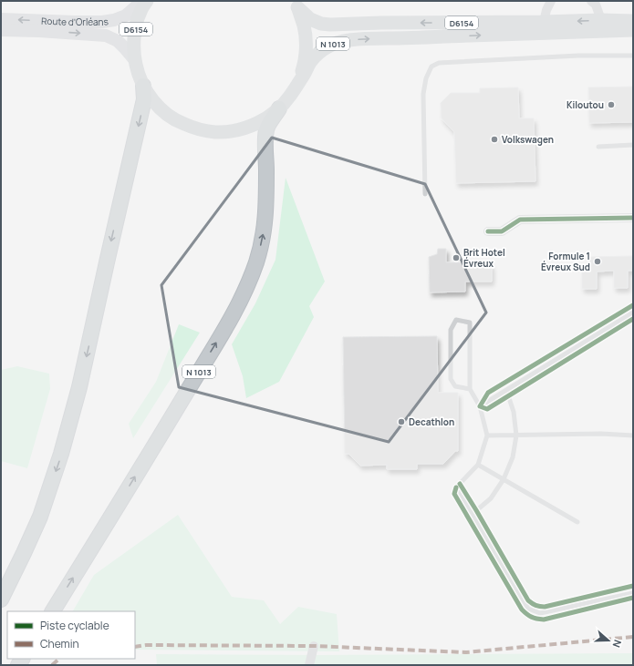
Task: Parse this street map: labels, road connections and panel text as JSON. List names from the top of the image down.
{
  "streets": {
    "highway": ["N 1013"],
    "main road": ["Route d'Orléans", "D6154"]
  },
  "crossings": [
    ["Route d'Orléans", "D6154"],
    ["D6154", "N 1013"]
  ],
  "places": [
    "Kiloutou",
    "Volkswagen",
    "Brit Hotel Évreux",
    "Formule 1 Évreux Sud",
    "Decathlon"
  ],
  "legend": ["Piste cyclable", "Chemin"],
  "north": "right"
}
